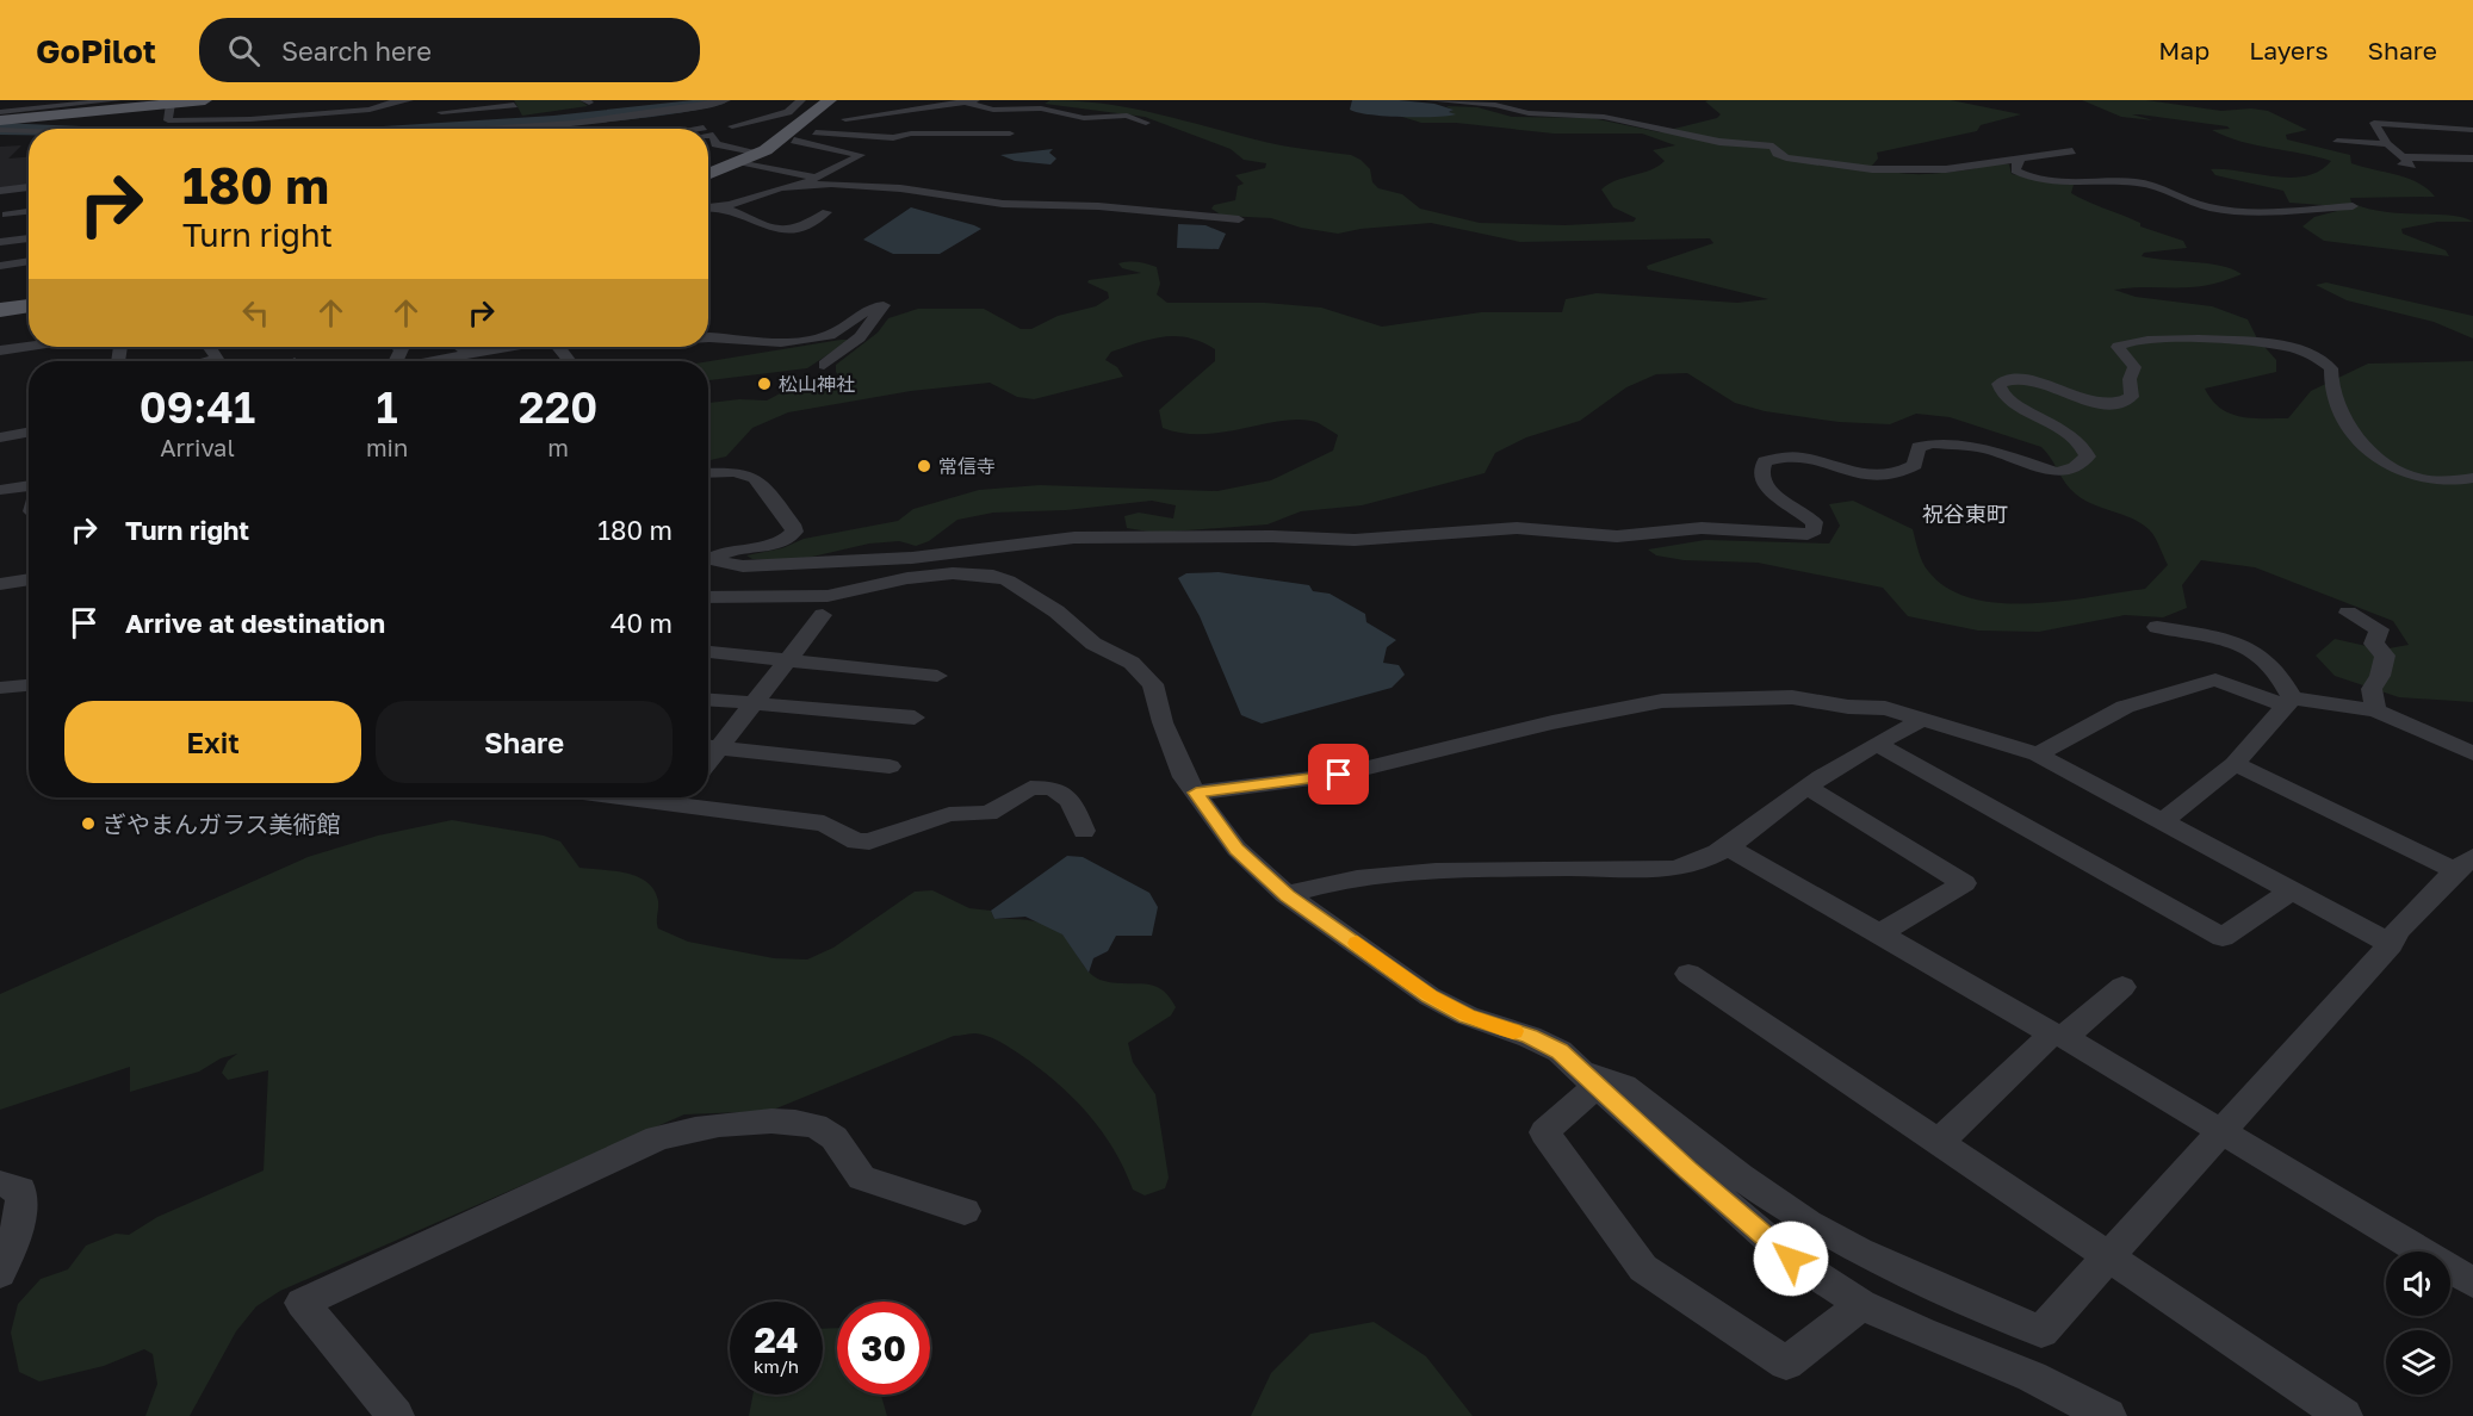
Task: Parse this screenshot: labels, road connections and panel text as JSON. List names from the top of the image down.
{
  "districts": ["祝谷東町"],
  "places": ["松山神社", "常信寺", "ぎやまんガラス美術館"],
  "page": {
    "header": "GoPilot",
    "search": "Search here",
    "nav": ["Map", "Layers", "Share"],
    "turn": ["180 m", "Turn right"],
    "eta": [
      "09:41",
      "Arrival",
      "1",
      "min",
      "220",
      "m"
    ],
    "list": [
      {
        "name": "Turn right",
        "value": "180 m"
      },
      {
        "name": "Arrive at destination",
        "value": "40 m"
      }
    ],
    "buttons": ["Exit", "Share"],
    "speed": "24 km/h",
    "limit": "30"
  }
}
